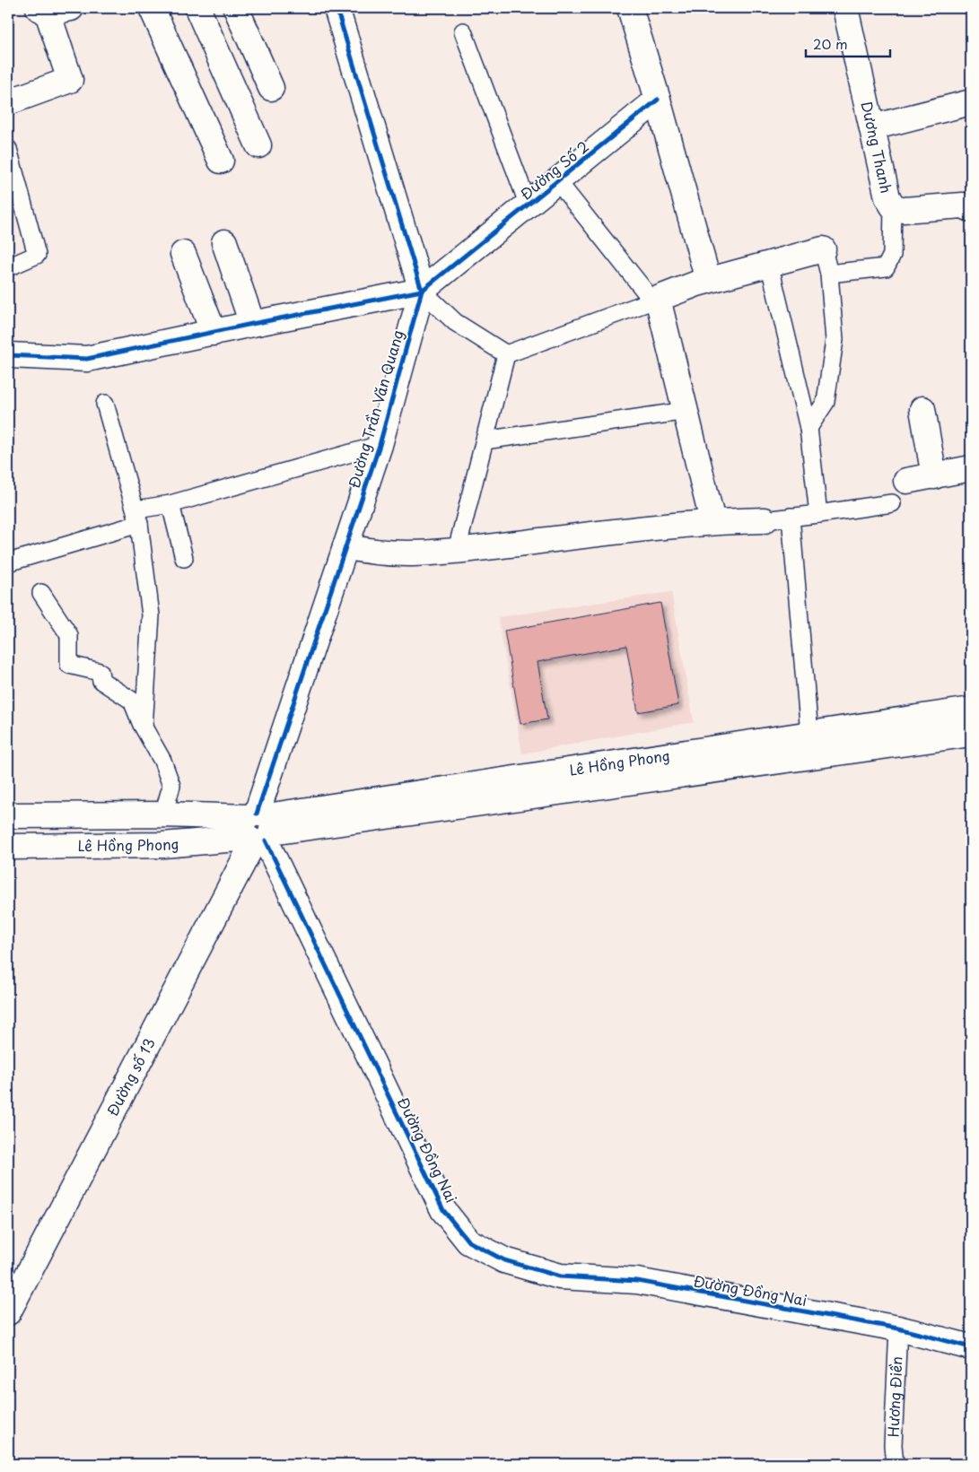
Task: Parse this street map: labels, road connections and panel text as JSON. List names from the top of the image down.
{
  "streets": {
    "street": [
      "Dương Thanh",
      "Đường Số 2",
      "Đường Trần Văn Quang",
      "Lê Hồng Phong",
      "Đường số 13",
      "Đường Đồng Nai"
    ],
    "lane": ["Hương Điền"]
  },
  "crossings": [
    ["Đường Số 2", "Đường Trần Văn Quang"],
    ["Đường Trần Văn Quang", "Lê Hồng Phong"],
    ["Đường Trần Văn Quang", "Đường số 13"],
    ["Đường Trần Văn Quang", "Đường Đồng Nai"],
    ["Lê Hồng Phong", "Đường số 13"],
    ["Lê Hồng Phong", "Đường Đồng Nai"],
    ["Đường số 13", "Đường Đồng Nai"],
    ["Đường Đồng Nai", "Hương Điền"]
  ],
  "scale_bar": "20 m"
}
